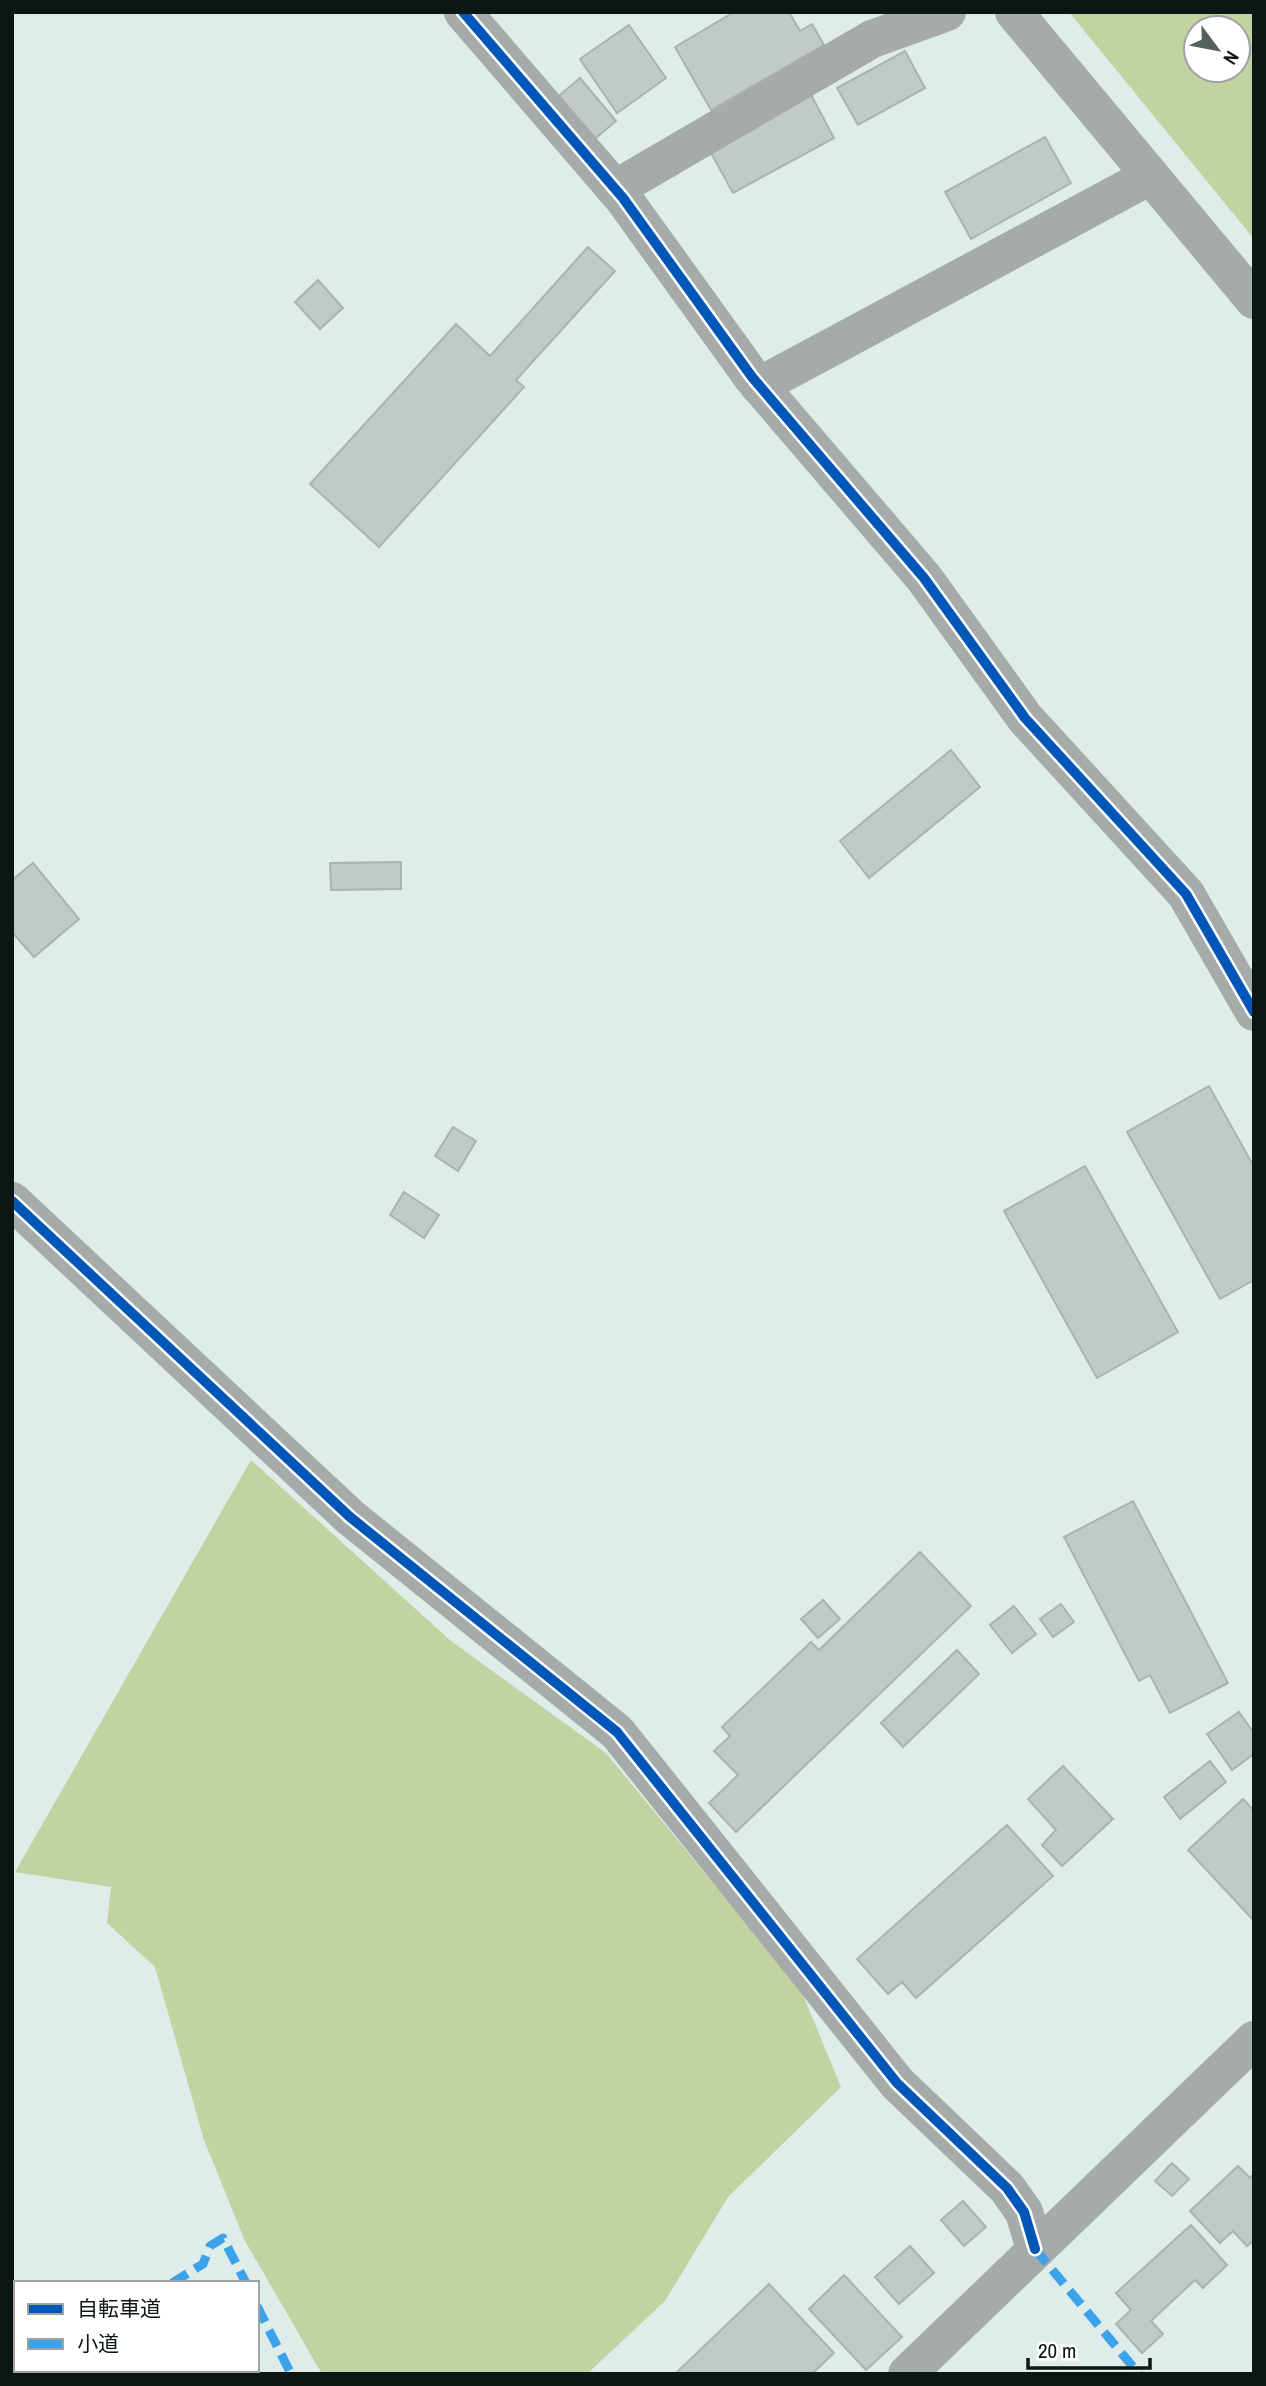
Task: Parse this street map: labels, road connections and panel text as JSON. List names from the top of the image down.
{
  "legend": ["自転車道", "小道"],
  "scale_bar": "20 m",
  "north": "bottom right"
}
